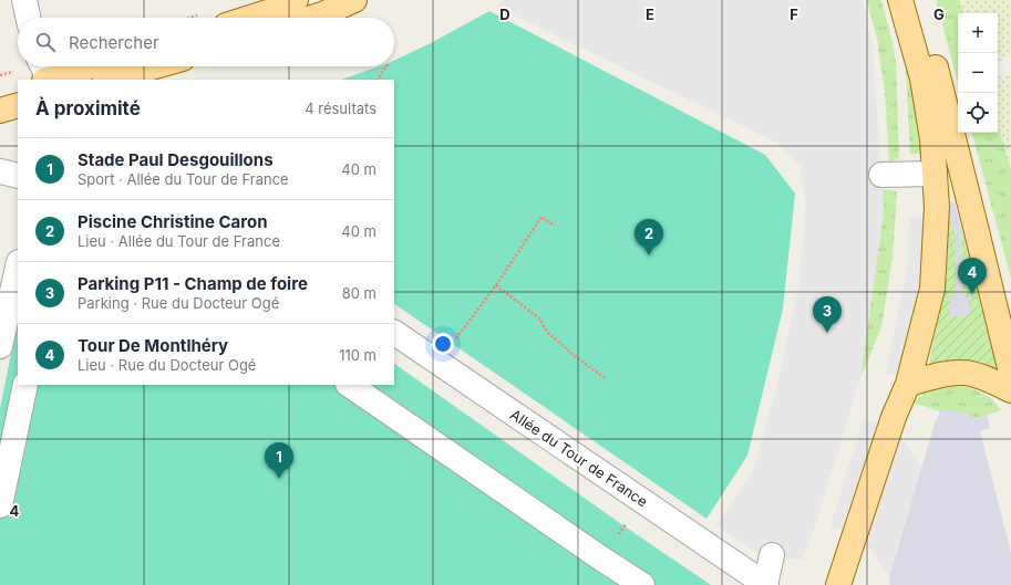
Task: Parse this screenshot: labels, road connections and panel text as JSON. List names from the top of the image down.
{
  "streets": {
    "street": ["Allée du Tour de France"]
  },
  "page": {
    "map_buttons": ["+", "−"],
    "search": "Rechercher",
    "heading": ["À proximité", "4 résultats"],
    "list": [
      {
        "mark": "1",
        "name": "Stade Paul Desgouillons",
        "note": "Sport · Allée du Tour de France",
        "value": "40 m"
      },
      {
        "mark": "2",
        "name": "Piscine Christine Caron",
        "note": "Lieu · Allée du Tour de France",
        "value": "40 m"
      },
      {
        "mark": "3",
        "name": "Parking P11 - Champ de foire",
        "note": "Parking · Rue du Docteur Ogé",
        "value": "80 m"
      },
      {
        "mark": "4",
        "name": "Tour De Montlhéry",
        "note": "Lieu · Rue du Docteur Ogé",
        "value": "110 m"
      }
    ],
    "pins": [
      "2",
      "4",
      "3",
      "1"
    ]
  },
  "grid": {
    "columns": [
      "D",
      "E",
      "F",
      "G"
    ],
    "rows": ["4"]
  }
}
